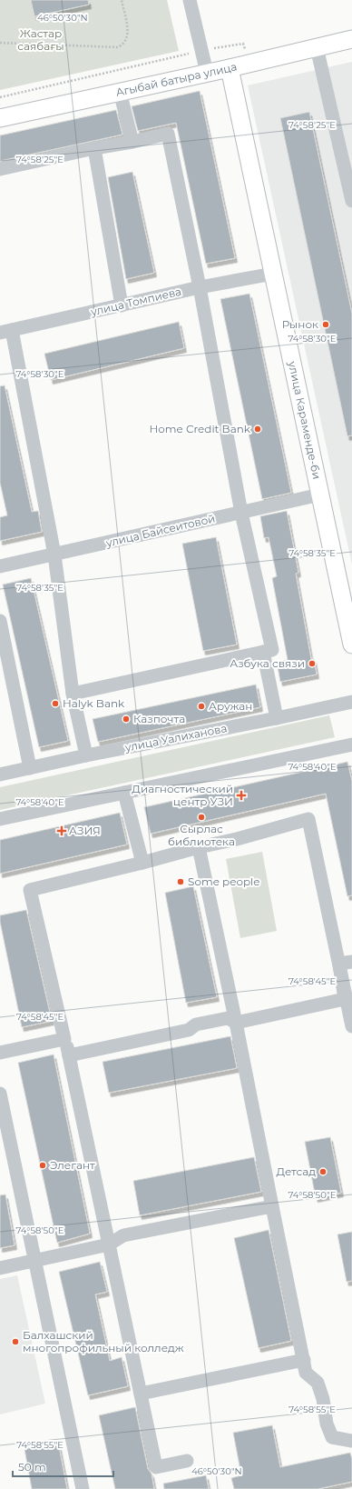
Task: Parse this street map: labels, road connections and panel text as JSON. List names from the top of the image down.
{
  "streets": {
    "main road": ["Агыбай батыра улица", "улица Караменде-би"],
    "street": ["улица Томпиева", "улица Байсеитовой", "улица Уалиханова"]
  },
  "crossings": [
    ["Агыбай батыра улица", "улица Караменде-би"],
    ["улица Томпиева", "улица Караменде-би"],
    ["улица Караменде-би", "улица Байсеитовой"]
  ],
  "parks": ["Жастар саябағы"],
  "places": {
    "other": [
      "Рынок",
      "Home Credit Bank",
      "Азбука связи",
      "Halyk Bank",
      "Аружан",
      "Казпочта",
      "Сырлас библиотека",
      "Some people",
      "Элегант",
      "Детсад",
      "Балхашский многопрофильный колледж"
    ],
    "health": ["Диагностический центр УЗИ", "АЗИЯ"]
  },
  "scale_bar": "50 m",
  "coordinates": [
    "46°50'30\"N",
    "74°58'25\"E",
    "74°58'30\"E",
    "74°58'35\"E",
    "74°58'40\"E",
    "74°58'45\"E",
    "74°58'50\"E",
    "74°58'55\"E"
  ]
}
